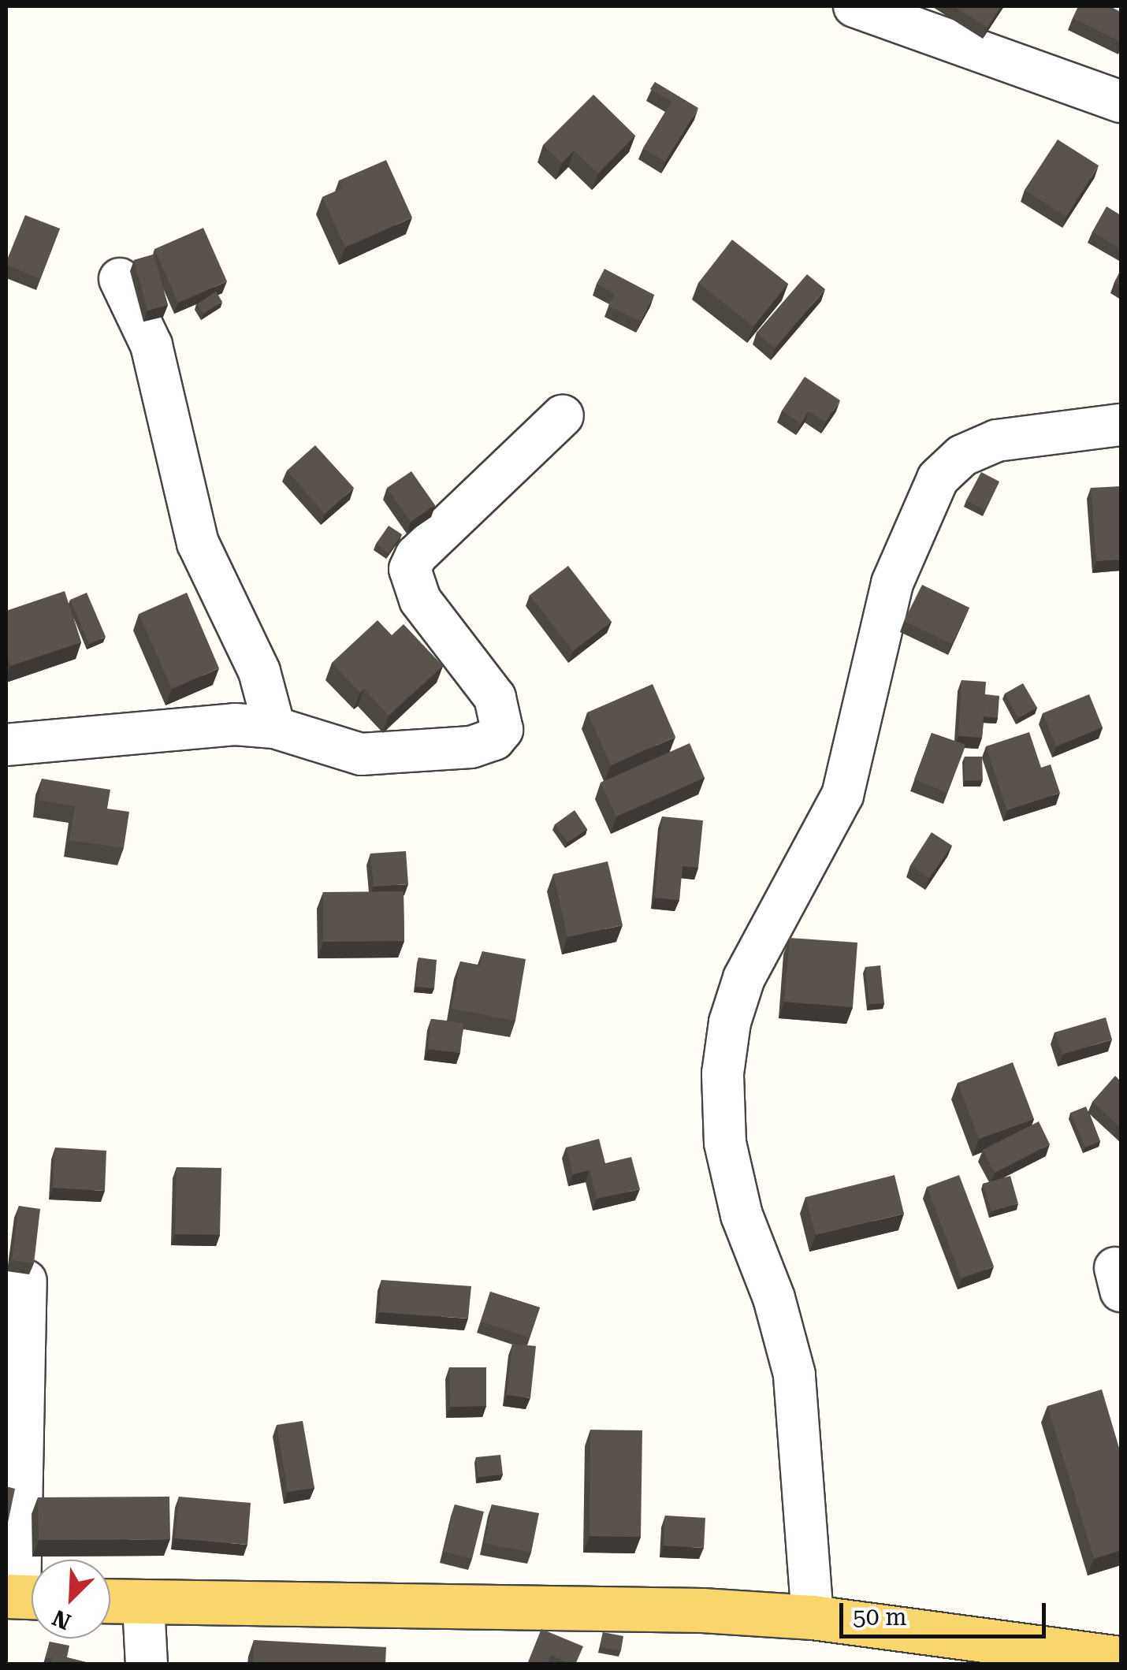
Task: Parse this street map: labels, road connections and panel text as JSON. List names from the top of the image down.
{
  "scale_bar": "50 m",
  "north": "bottom left"
}
